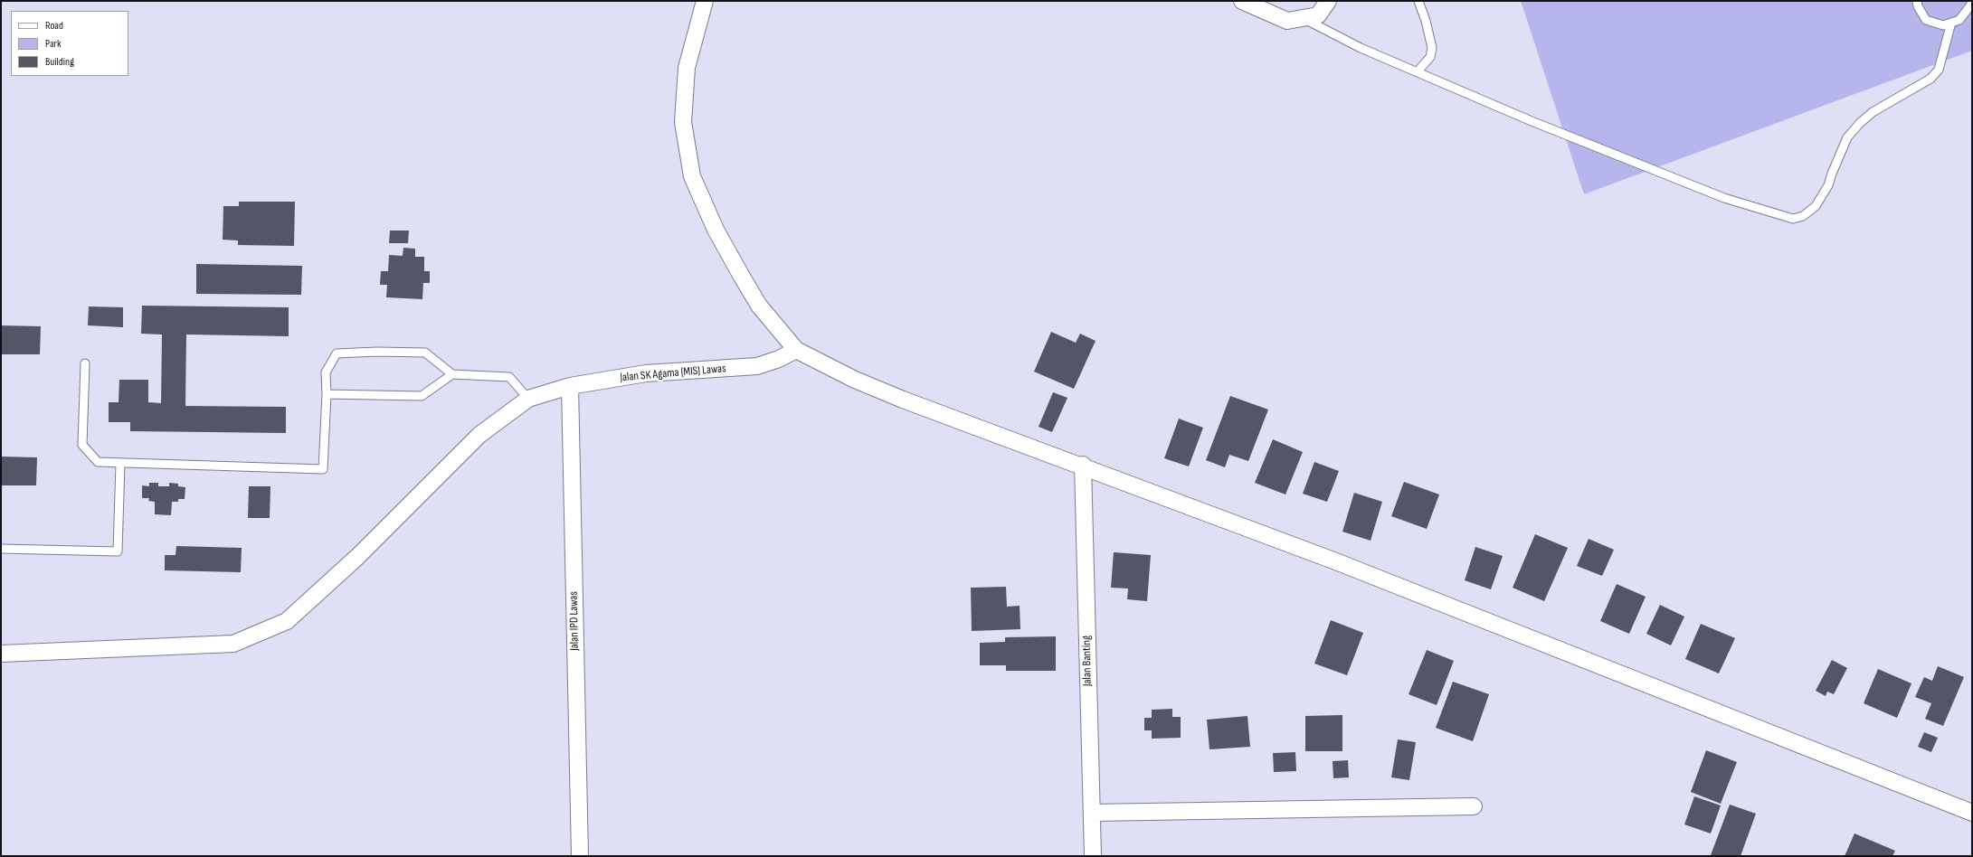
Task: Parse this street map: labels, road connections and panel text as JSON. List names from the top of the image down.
{
  "streets": {
    "street": ["Jalan SK Agama (MIS) Lawas", "Jalan IPD Lawas", "Jalan Banting"]
  },
  "crossings": [
    ["Jalan SK Agama (MIS) Lawas", "Jalan IPD Lawas"]
  ],
  "legend": ["Road", "Park", "Building"]
}
